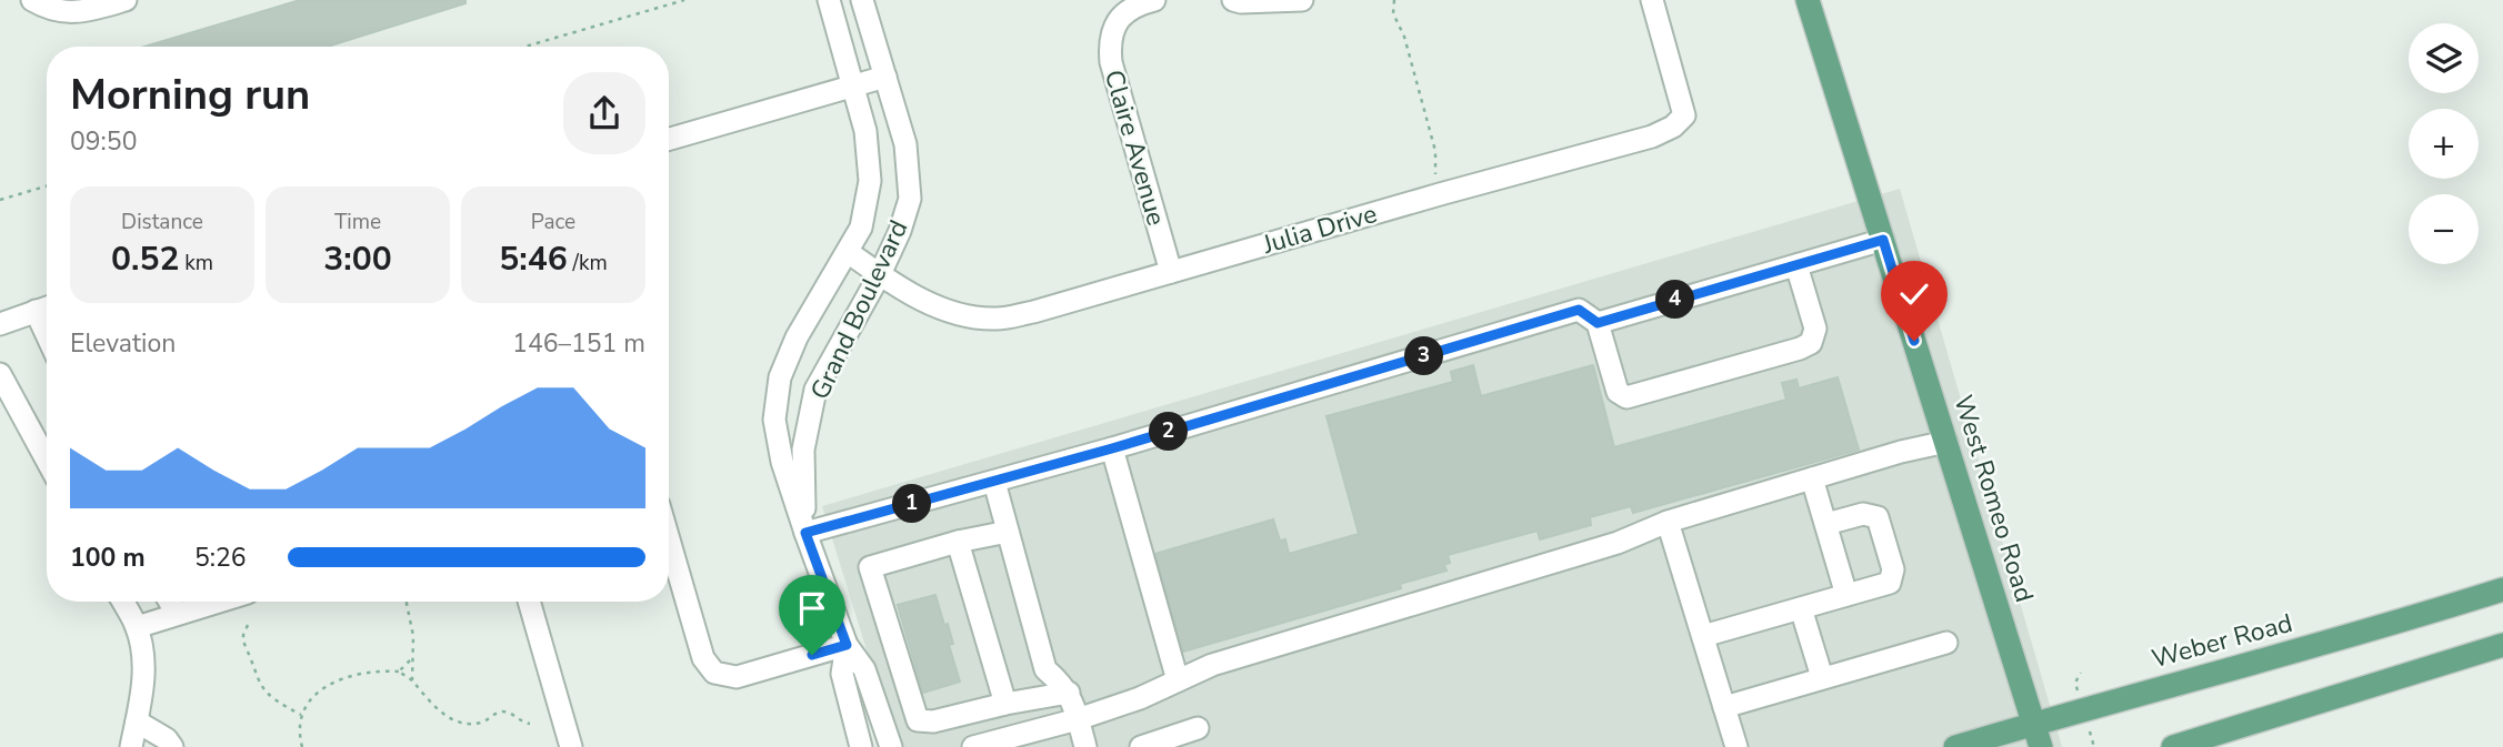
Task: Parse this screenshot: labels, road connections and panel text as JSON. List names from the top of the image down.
{
  "streets": {
    "main road": ["West Romeo Road", "Weber Road"],
    "street": ["Claire Avenue", "Julia Drive", "Grand Boulevard"]
  },
  "crossings": [
    ["Claire Avenue", "Julia Drive"],
    ["Julia Drive", "Grand Boulevard"],
    ["West Romeo Road", "Weber Road"]
  ],
  "page": {
    "map_buttons": ["+", "−"],
    "heading": ["Morning run", "09:50"],
    "stats": [
      ["Distance", "0.52 km"],
      ["Time", "3:00"],
      ["Pace", "5:46 /km"]
    ],
    "pins": [
      "4",
      "3",
      "2",
      "1"
    ],
    "chart": ["Elevation", "146–151 m"],
    "list": [
      {
        "name": "100 m",
        "note": "5:26"
      }
    ]
  }
}
